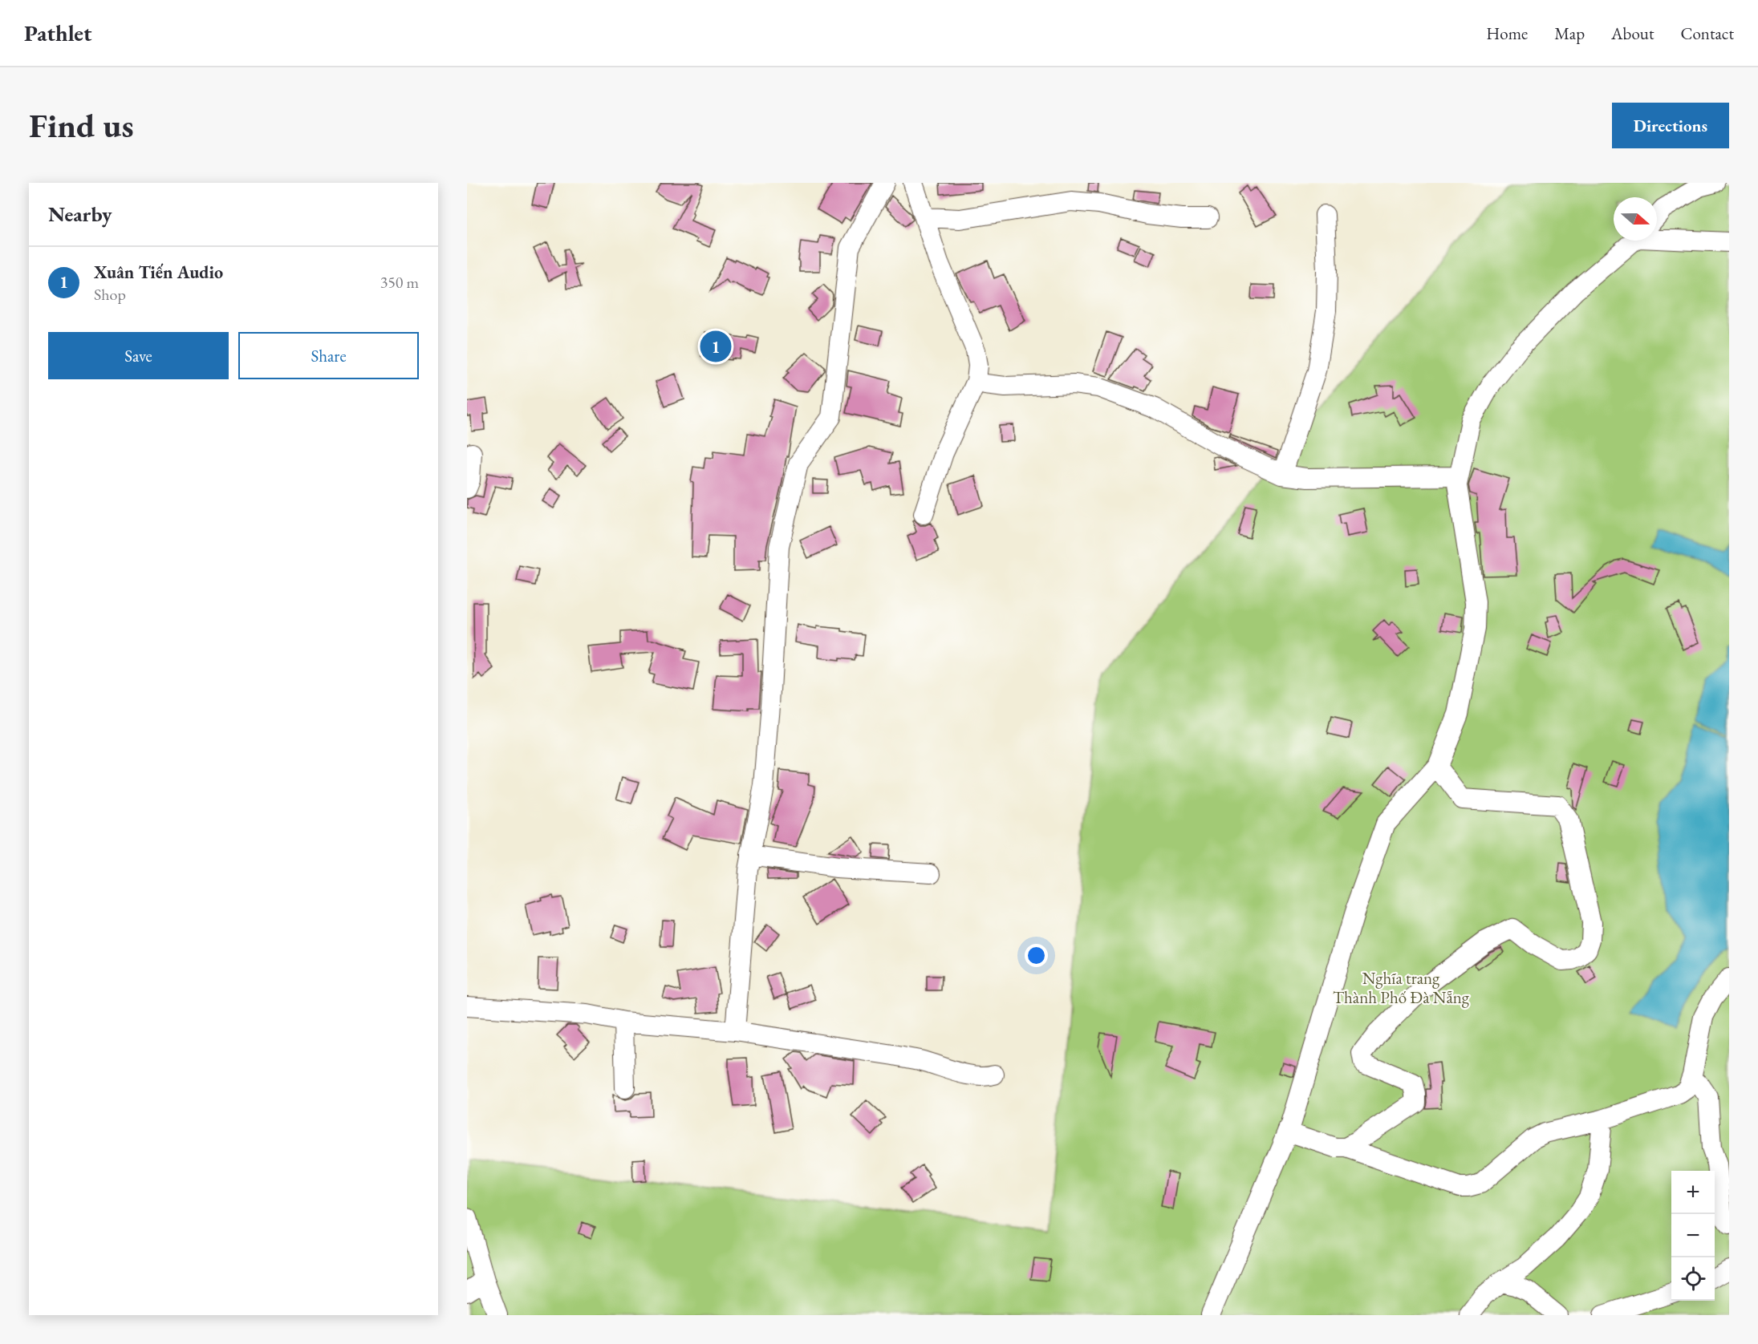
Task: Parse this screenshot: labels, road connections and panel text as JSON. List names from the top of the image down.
{
  "parks": ["Nghĩa trang Thành Phố Đà Nẵng"],
  "north": "right",
  "page": {
    "header": "Pathlet",
    "nav": [
      "Home",
      "Map",
      "About",
      "Contact"
    ],
    "buttons": [
      "Directions",
      ["Save", "Share"]
    ],
    "title": "Find us",
    "heading": "Nearby",
    "list": [
      {
        "mark": "1",
        "name": "Xuân Tiến Audio",
        "note": "Shop",
        "value": "350 m"
      }
    ],
    "pins": "1",
    "map_buttons": ["+", "−"]
  }
}
